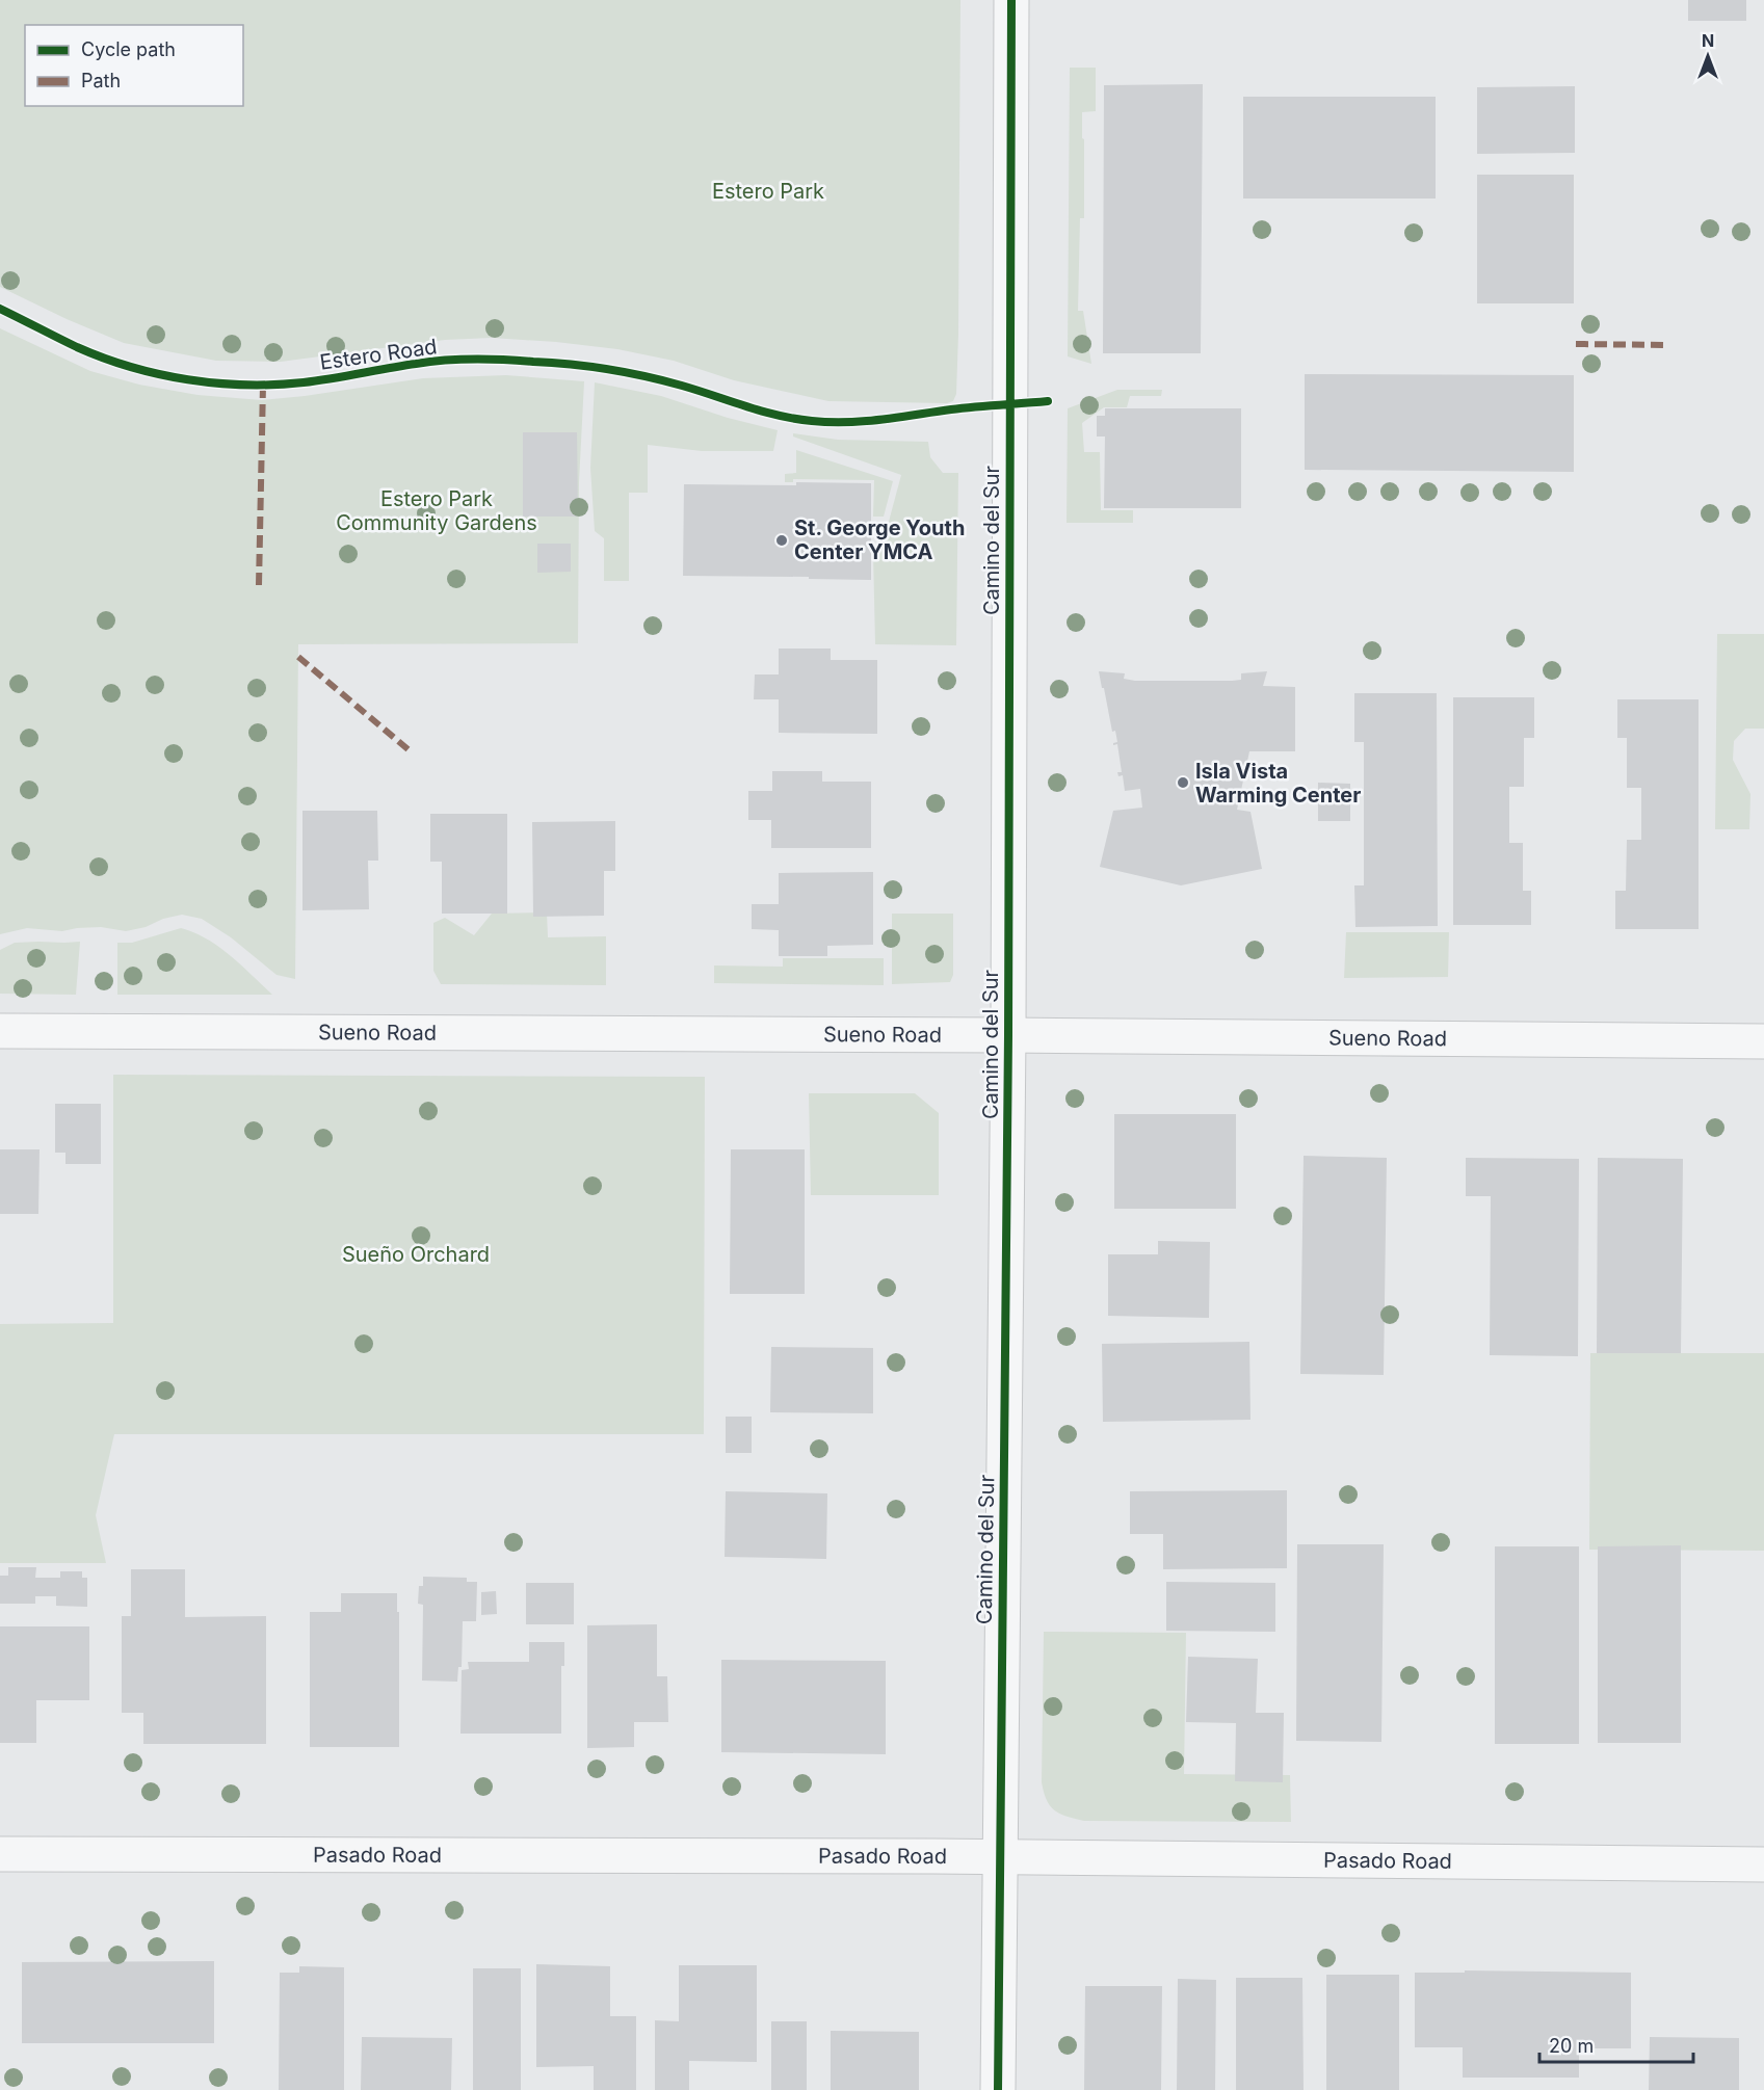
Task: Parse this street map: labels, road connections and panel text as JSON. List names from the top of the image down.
{
  "streets": {
    "street": ["Camino del Sur", "Sueno Road", "Pasado Road"],
    "cycle path": ["Estero Road"]
  },
  "crossings": [
    ["Camino del Sur", "Sueno Road"],
    ["Camino del Sur", "Pasado Road"]
  ],
  "parks": ["Estero Park", "Estero Park Community Gardens", "Sueño Orchard"],
  "places": ["St. George Youth Center YMCA", "Isla Vista Warming Center"],
  "legend": ["Cycle path", "Path"],
  "scale_bar": "20 m",
  "north": "top"
}
